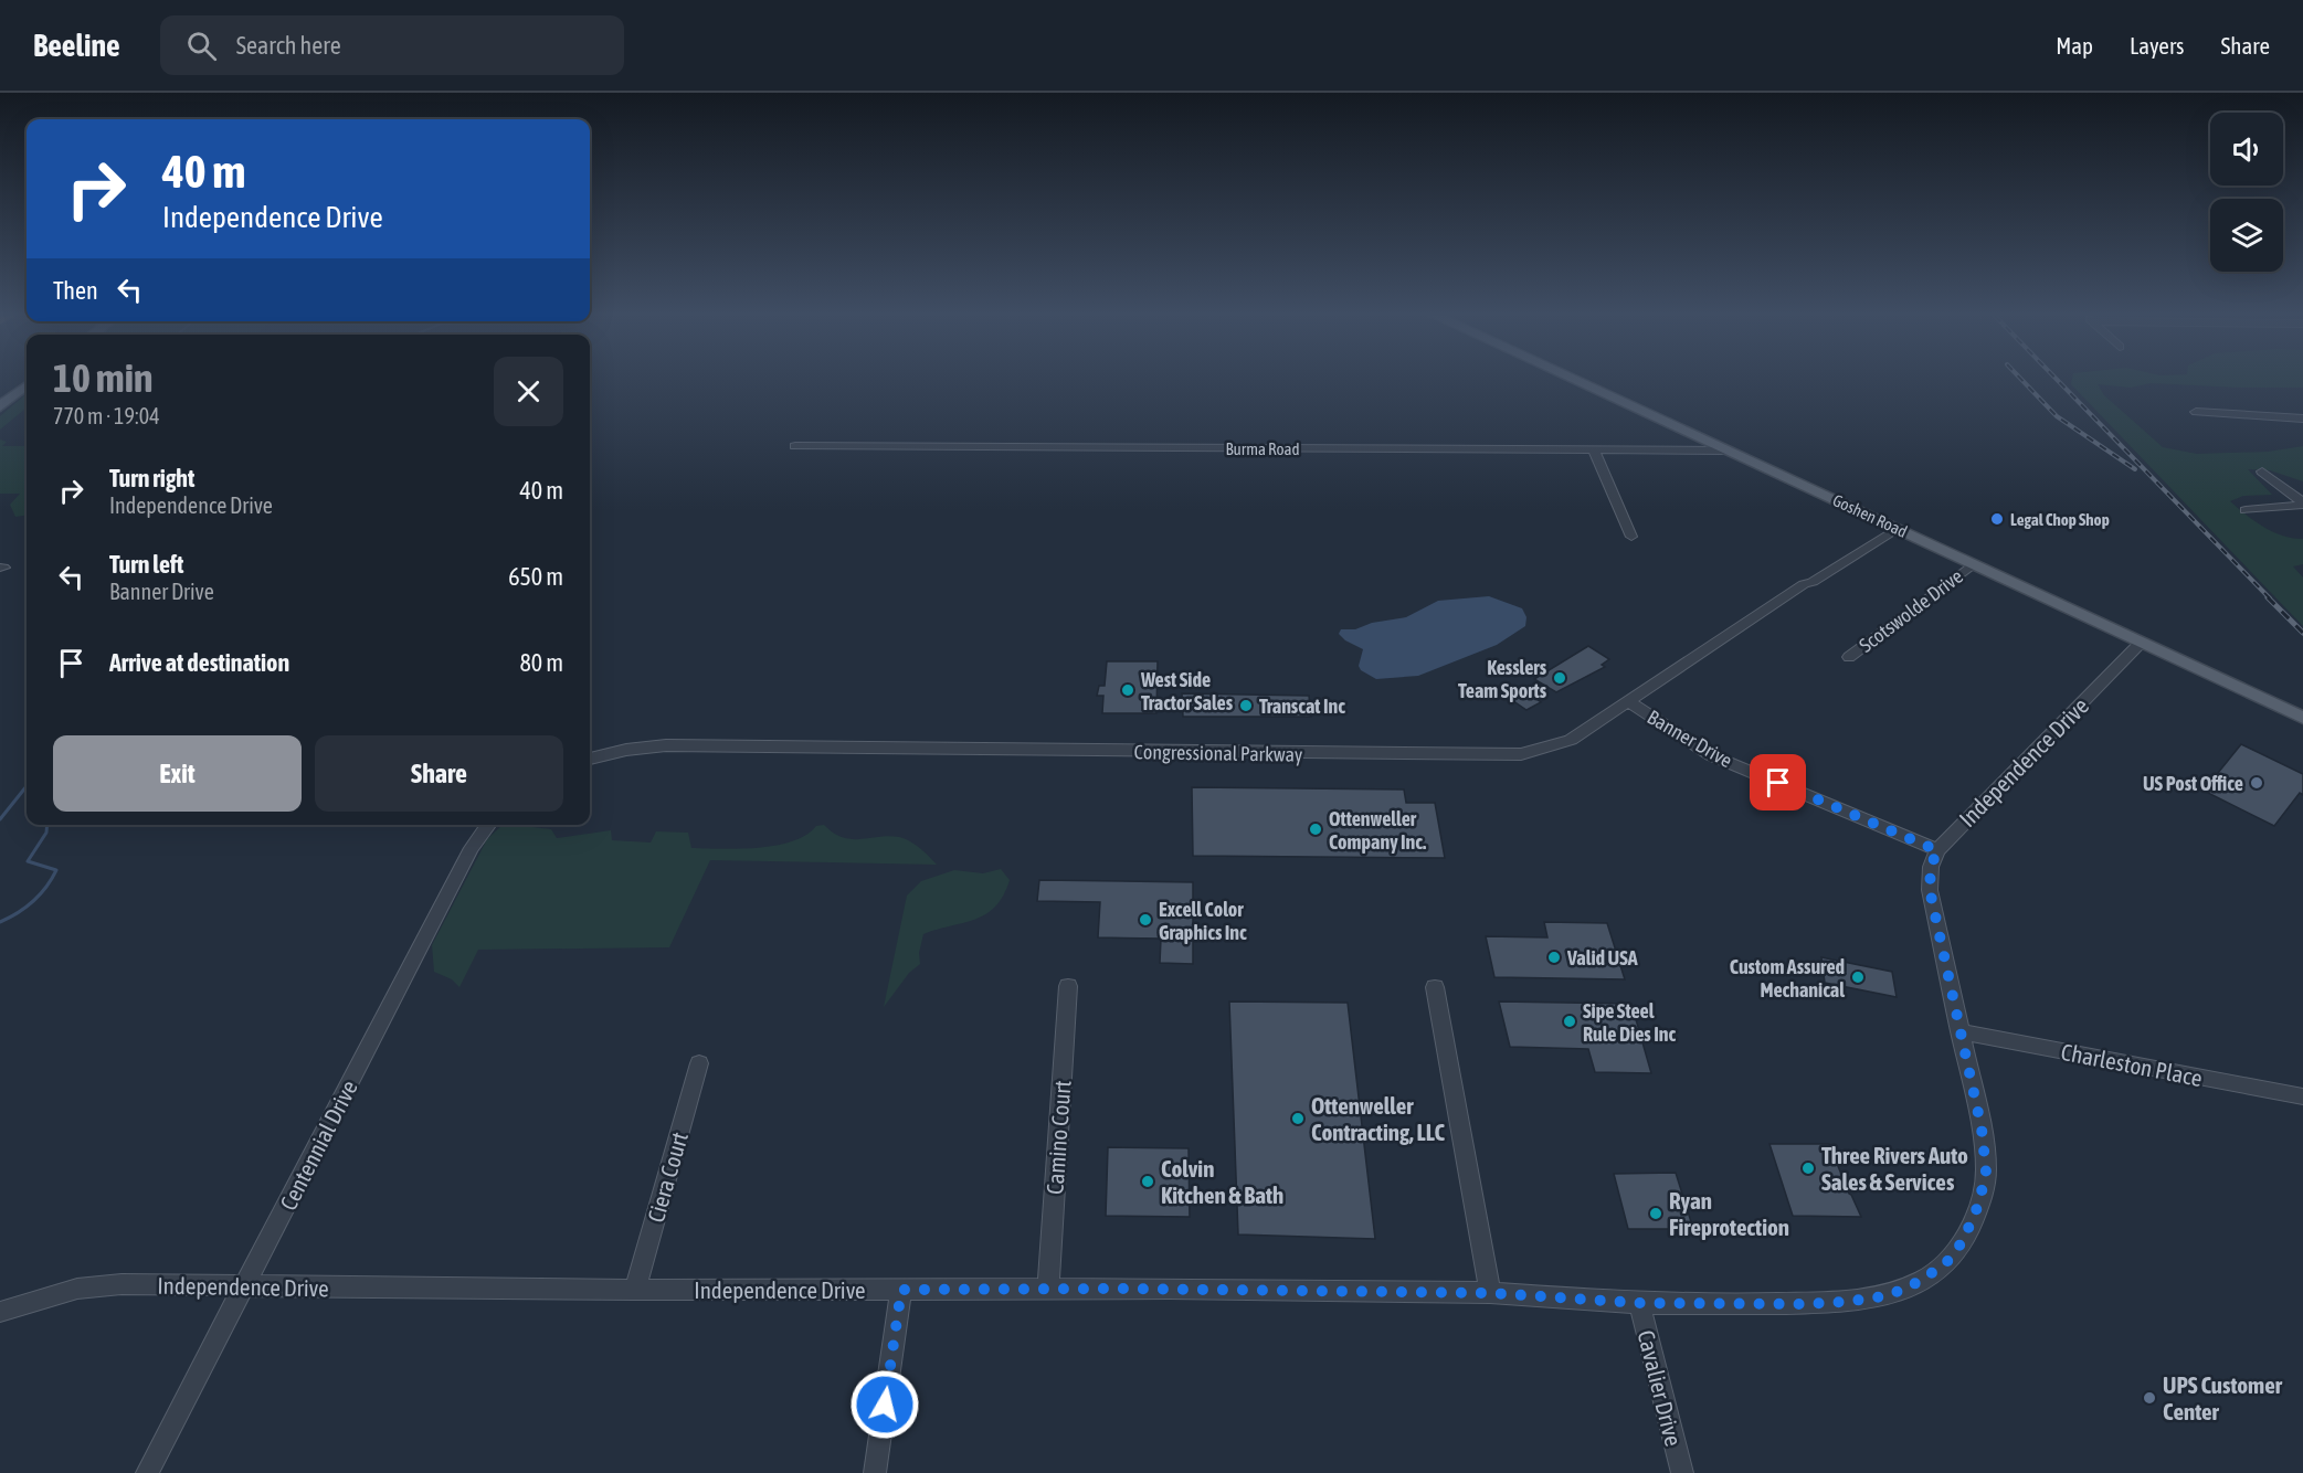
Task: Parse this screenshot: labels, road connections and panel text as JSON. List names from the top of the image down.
{
  "streets": {
    "main road": ["Goshen Road"],
    "street": [
      "Burma Road",
      "Scotswolde Drive",
      "Banner Drive",
      "Congressional Parkway",
      "Independence Drive",
      "Charleston Place",
      "Camino Court",
      "Centennial Drive",
      "Ciera Court",
      "Cavalier Drive"
    ]
  },
  "crossings": [
    ["Burma Road", "Goshen Road"],
    ["Goshen Road", "Scotswolde Drive"],
    ["Goshen Road", "Congressional Parkway"],
    ["Goshen Road", "Independence Drive"],
    ["Banner Drive", "Congressional Parkway"],
    ["Banner Drive", "Independence Drive"],
    ["Independence Drive", "Charleston Place"],
    ["Independence Drive", "Camino Court"],
    ["Independence Drive", "Centennial Drive"],
    ["Independence Drive", "Ciera Court"],
    ["Independence Drive", "Cavalier Drive"]
  ],
  "places": [
    "Legal Chop Shop",
    "Kesslers Team Sports",
    "West Side Tractor Sales",
    "Transcat Inc",
    "US Post Office",
    "Ottenweller Company Inc.",
    "Excell Color Graphics Inc",
    "Valid USA",
    "Custom Assured Mechanical",
    "Sipe Steel Rule Dies Inc",
    "Ottenweller Contracting, LLC",
    "Three Rivers Auto Sales & Services",
    "Colvin Kitchen & Bath",
    "Ryan Fireprotection",
    "UPS Customer Center"
  ],
  "page": {
    "header": "Beeline",
    "search": "Search here",
    "nav": ["Map", "Layers", "Share"],
    "turn": ["40 m", "Independence Drive"],
    "then": "Then",
    "heading": ["10 min", "770 m · 19:04"],
    "list": [
      {
        "name": "Turn right",
        "note": "Independence Drive",
        "value": "40 m"
      },
      {
        "name": "Turn left",
        "note": "Banner Drive",
        "value": "650 m"
      },
      {
        "name": "Arrive at destination",
        "value": "80 m"
      }
    ],
    "buttons": ["Exit", "Share"]
  }
}
